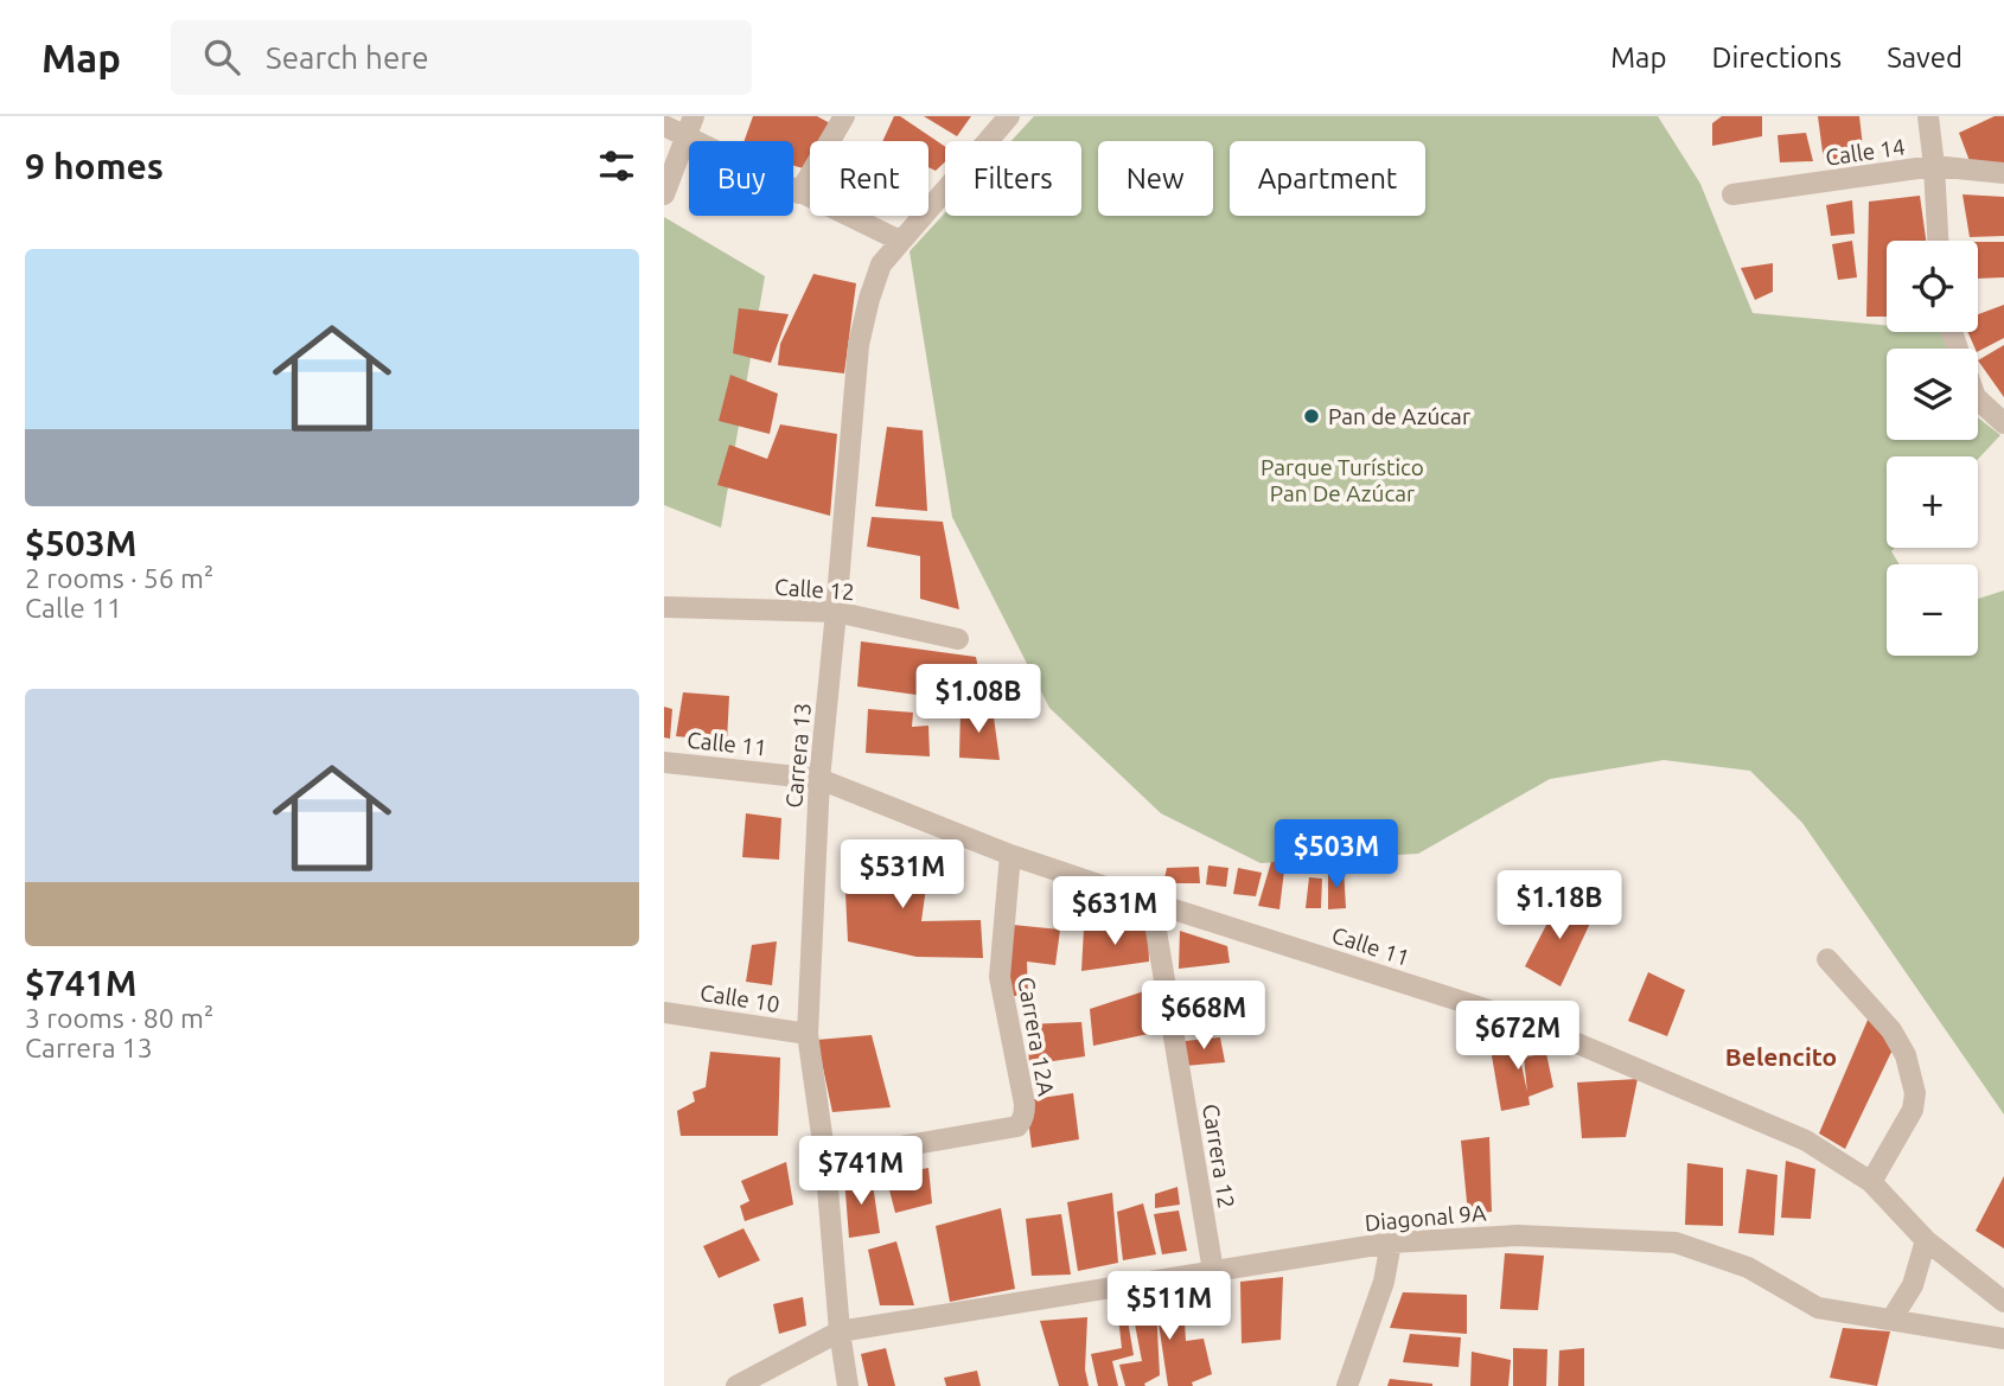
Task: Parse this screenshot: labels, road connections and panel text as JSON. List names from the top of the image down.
{
  "streets": {
    "street": [
      "Calle 14",
      "Calle 12",
      "Calle 11",
      "Carrera 13",
      "Calle 10",
      "Carrera 12A",
      "Carrera 12",
      "Diagonal 9A"
    ]
  },
  "crossings": [
    ["Calle 12", "Carrera 13"],
    ["Calle 11", "Carrera 13"],
    ["Calle 11", "Carrera 12A"],
    ["Calle 11", "Carrera 12"],
    ["Carrera 13", "Calle 10"],
    ["Carrera 13", "Carrera 12A"],
    ["Carrera 13", "Diagonal 9A"],
    ["Carrera 12", "Diagonal 9A"]
  ],
  "districts": ["Belencito"],
  "parks": ["Parque Turístico Pan De Azúcar"],
  "places": ["Pan de Azúcar"],
  "page": {
    "header": "Map",
    "search": "Search here",
    "nav": ["Map", "Directions", "Saved"],
    "heading": "9 homes",
    "chip": [
      "Buy",
      "Rent",
      "Filters",
      "New",
      "Apartment"
    ],
    "list": [
      {
        "name": "$503M",
        "note": "2 rooms · 56 m² · Calle 11"
      },
      {
        "name": "$741M",
        "note": "3 rooms · 80 m² · Carrera 13"
      }
    ],
    "map_buttons": ["+", "−"],
    "price": [
      "$1.08B",
      "$503M",
      "$531M",
      "$1.18B",
      "$631M",
      "$668M",
      "$672M",
      "$741M",
      "$511M"
    ]
  }
}
